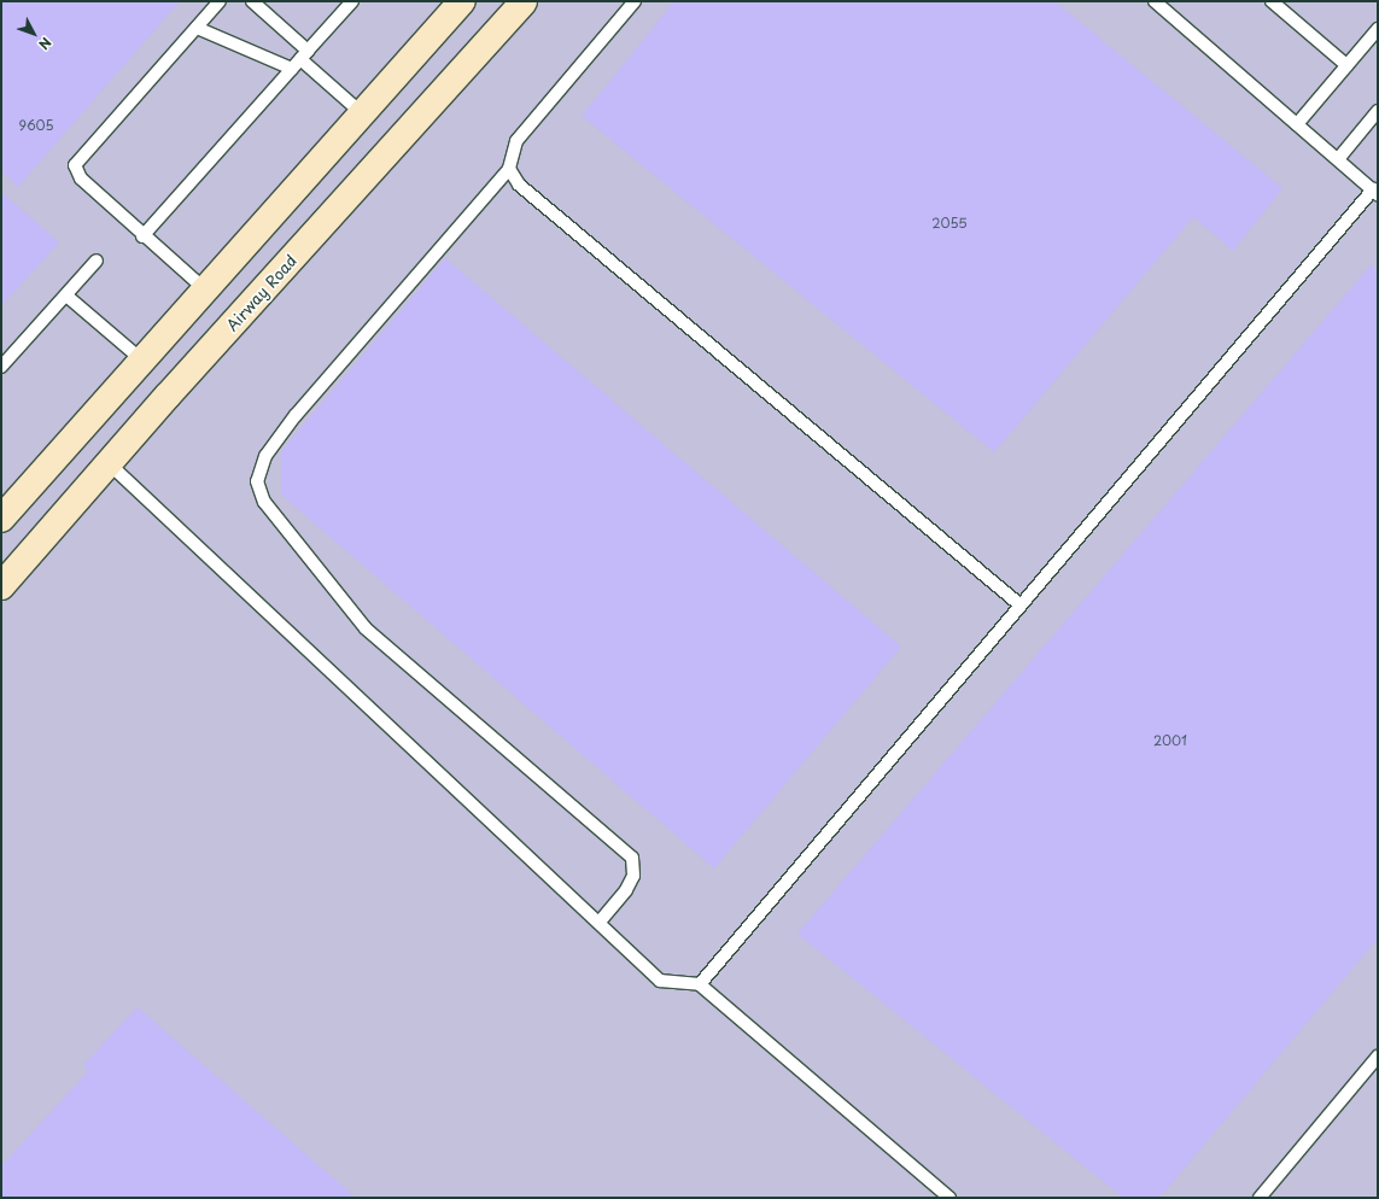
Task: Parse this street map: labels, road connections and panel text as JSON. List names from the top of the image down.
{
  "streets": {
    "street": ["Airway Road"]
  },
  "house_numbers": ["9605", "2055", "2001"],
  "north": "bottom right"
}
